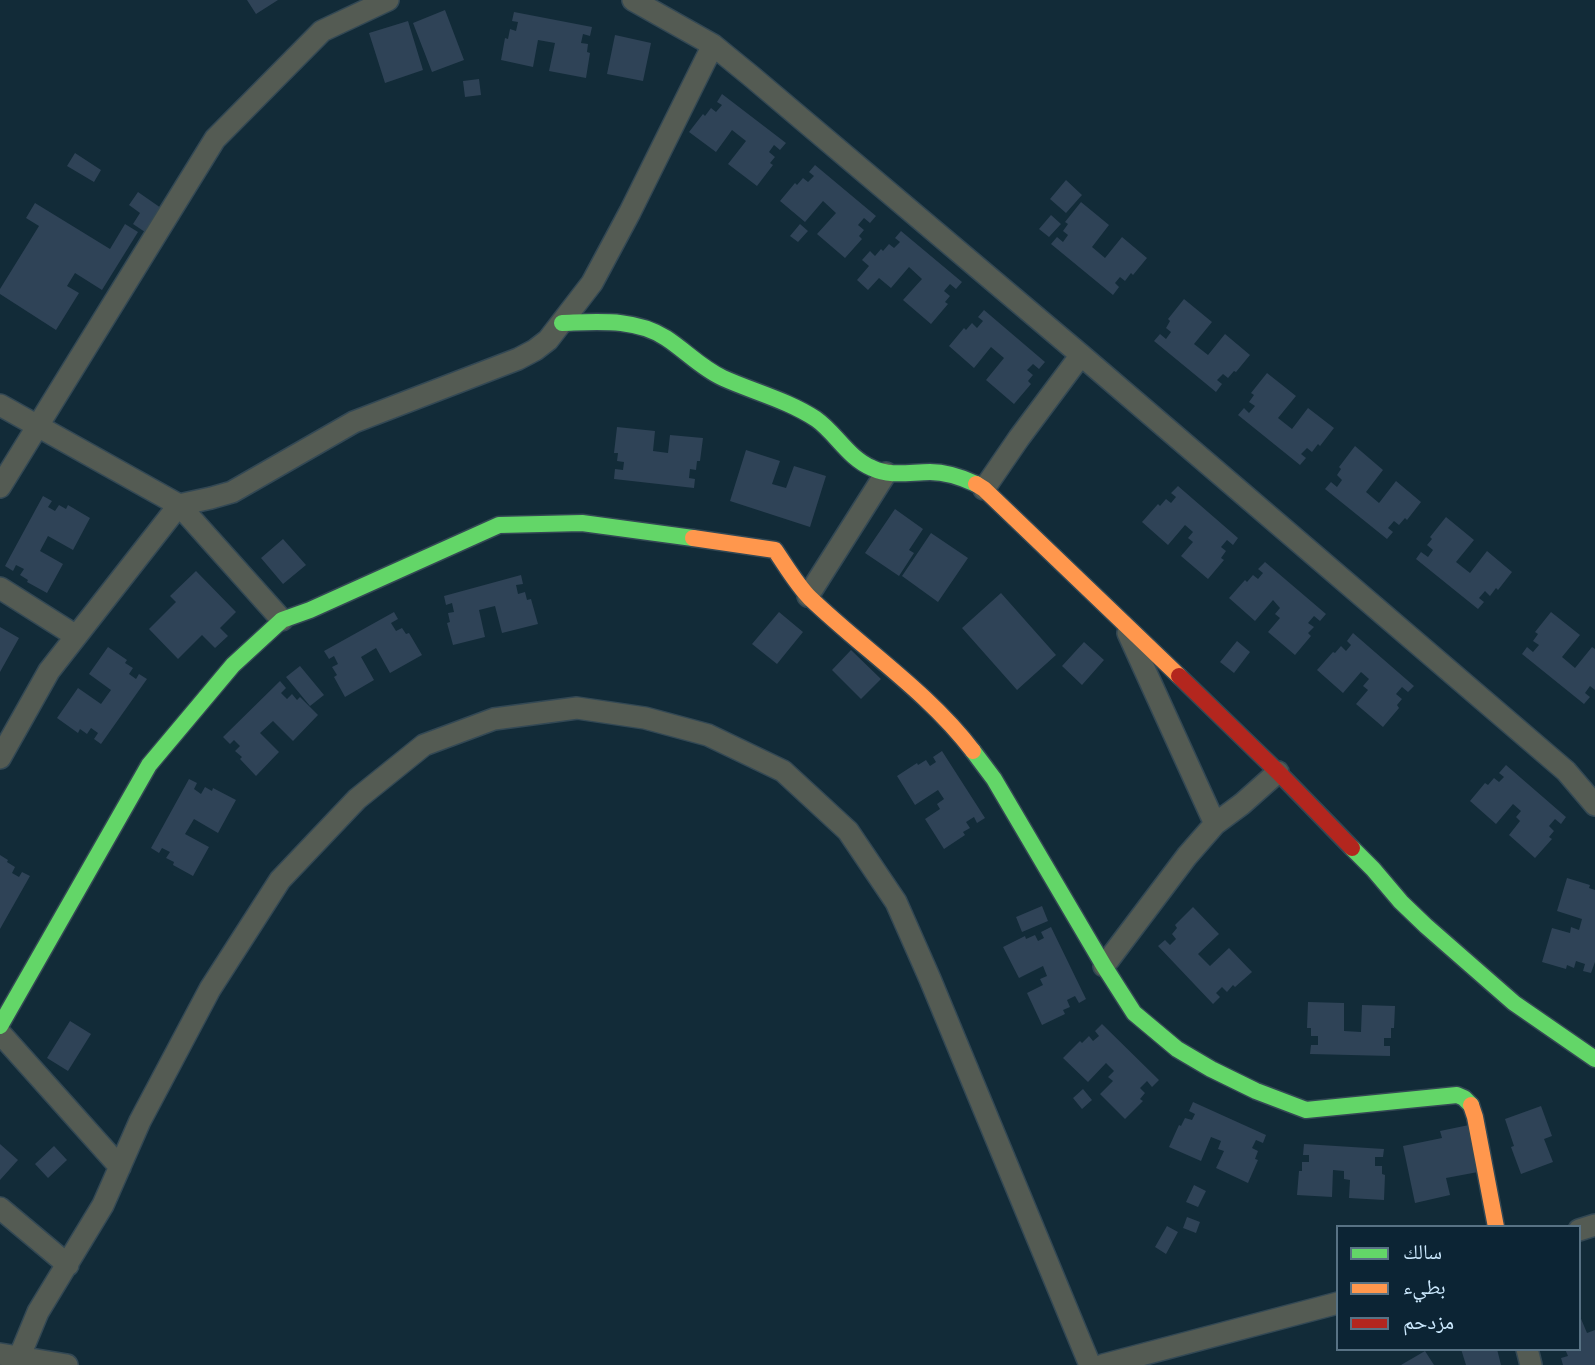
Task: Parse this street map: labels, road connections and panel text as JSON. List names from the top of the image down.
{
  "legend": ["سالك", "بطيء", "مزدحم"]
}
